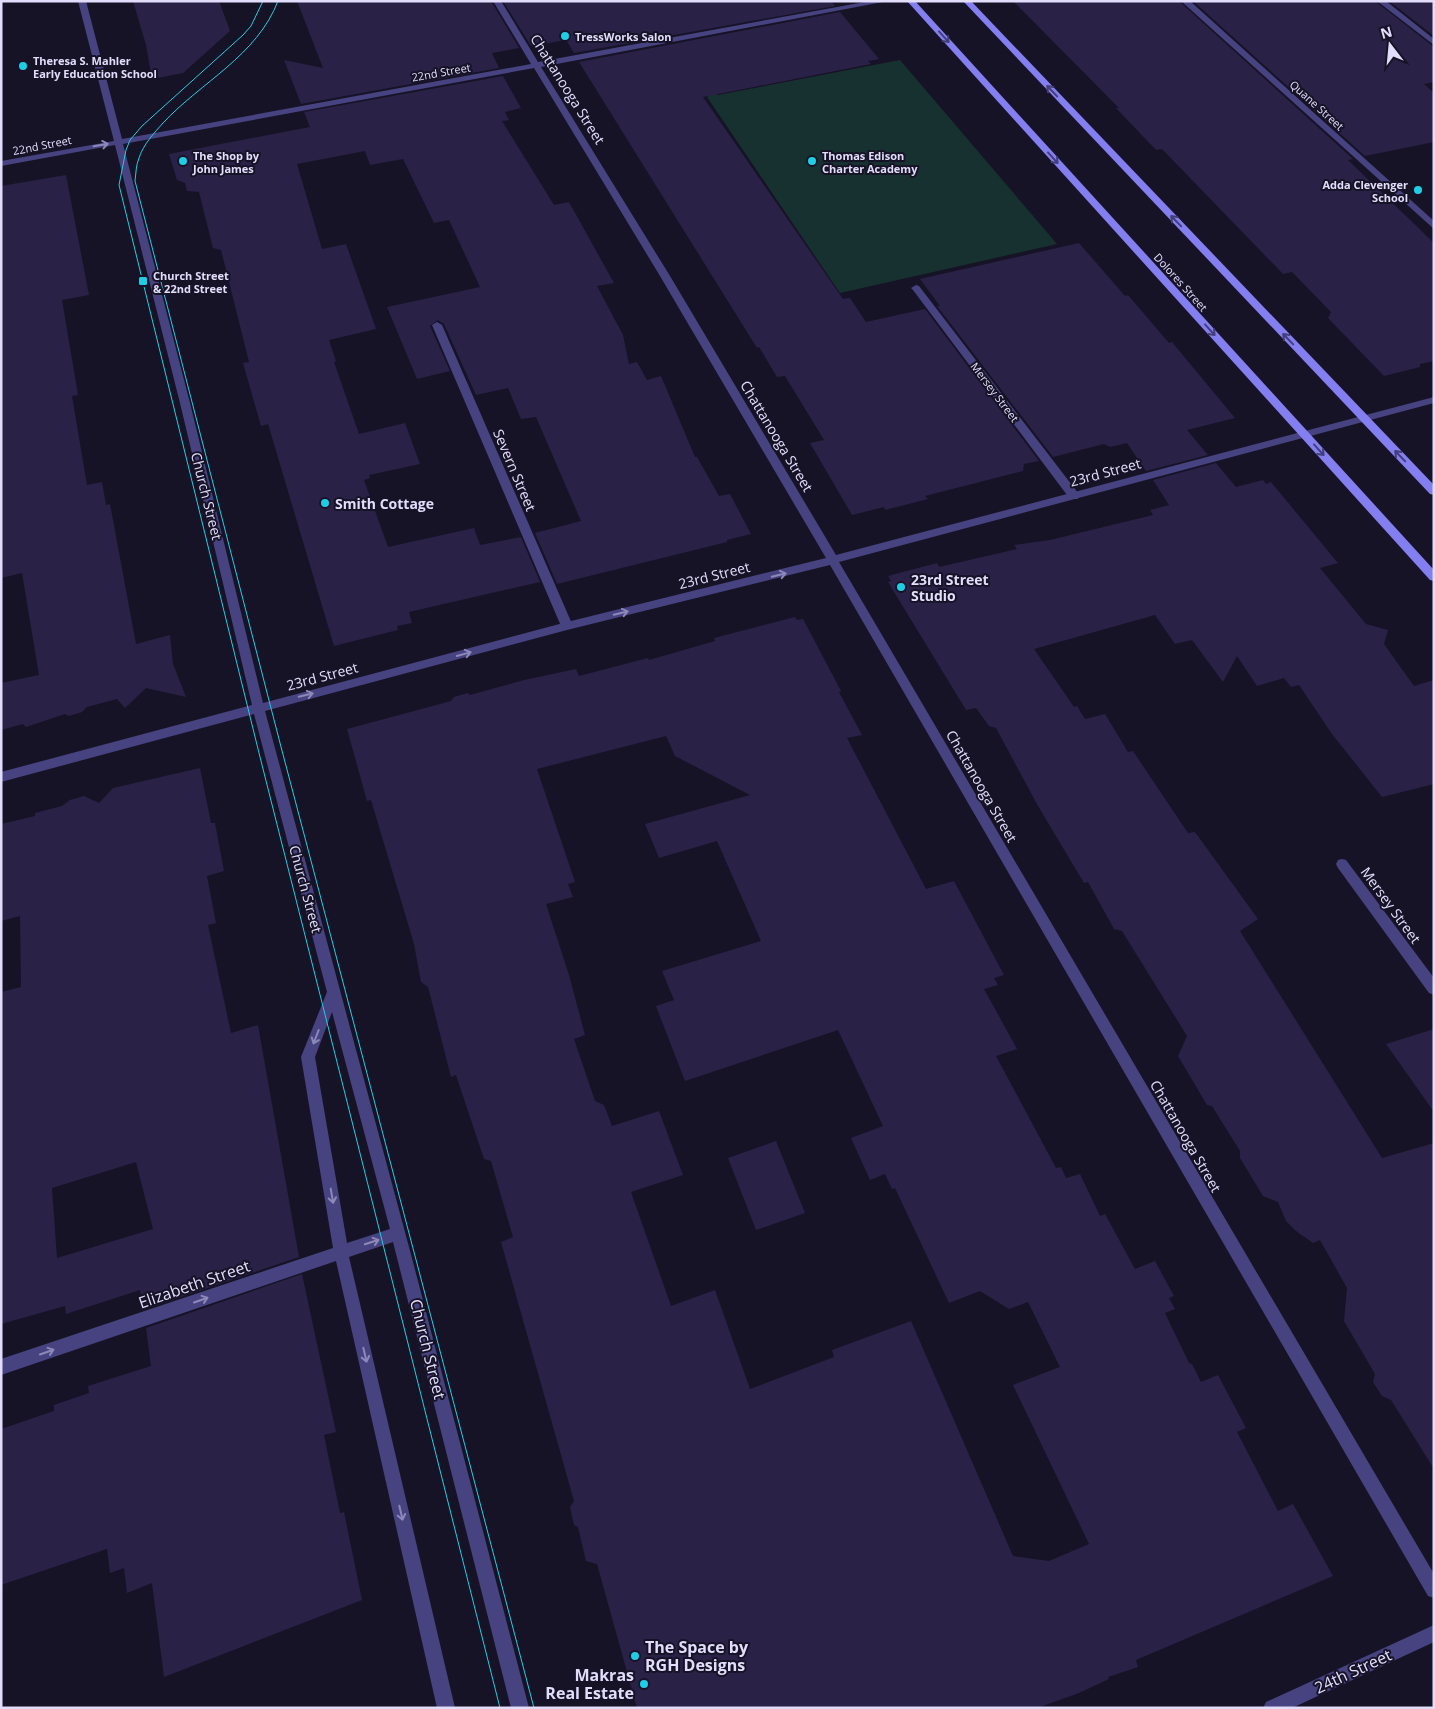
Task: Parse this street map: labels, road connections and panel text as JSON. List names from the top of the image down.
{
  "streets": {
    "main road": ["Dolores Street"],
    "street": [
      "22nd Street",
      "Chattanooga Street",
      "Quane Street",
      "Mersey Street",
      "Severn Street",
      "23rd Street",
      "Church Street",
      "Elizabeth Street",
      "24th Street"
    ]
  },
  "crossings": [
    ["22nd Street", "Chattanooga Street"],
    ["22nd Street", "Church Street"],
    ["Chattanooga Street", "23rd Street"],
    ["Dolores Street", "23rd Street"],
    ["Mersey Street", "23rd Street"],
    ["Severn Street", "23rd Street"],
    ["23rd Street", "Church Street"],
    ["Church Street", "Elizabeth Street"]
  ],
  "one_way": ["23rd Street", "Elizabeth Street"],
  "places": {
    "other": [
      "TressWorks Salon",
      "Theresa S. Mahler Early Education School",
      "The Shop by John James",
      "Thomas Edison Charter Academy",
      "Adda Clevenger School",
      "Smith Cottage",
      "23rd Street Studio",
      "The Space by RGH Designs",
      "Makras Real Estate"
    ],
    "transit": ["Church Street & 22nd Street"]
  },
  "north": "top"
}
